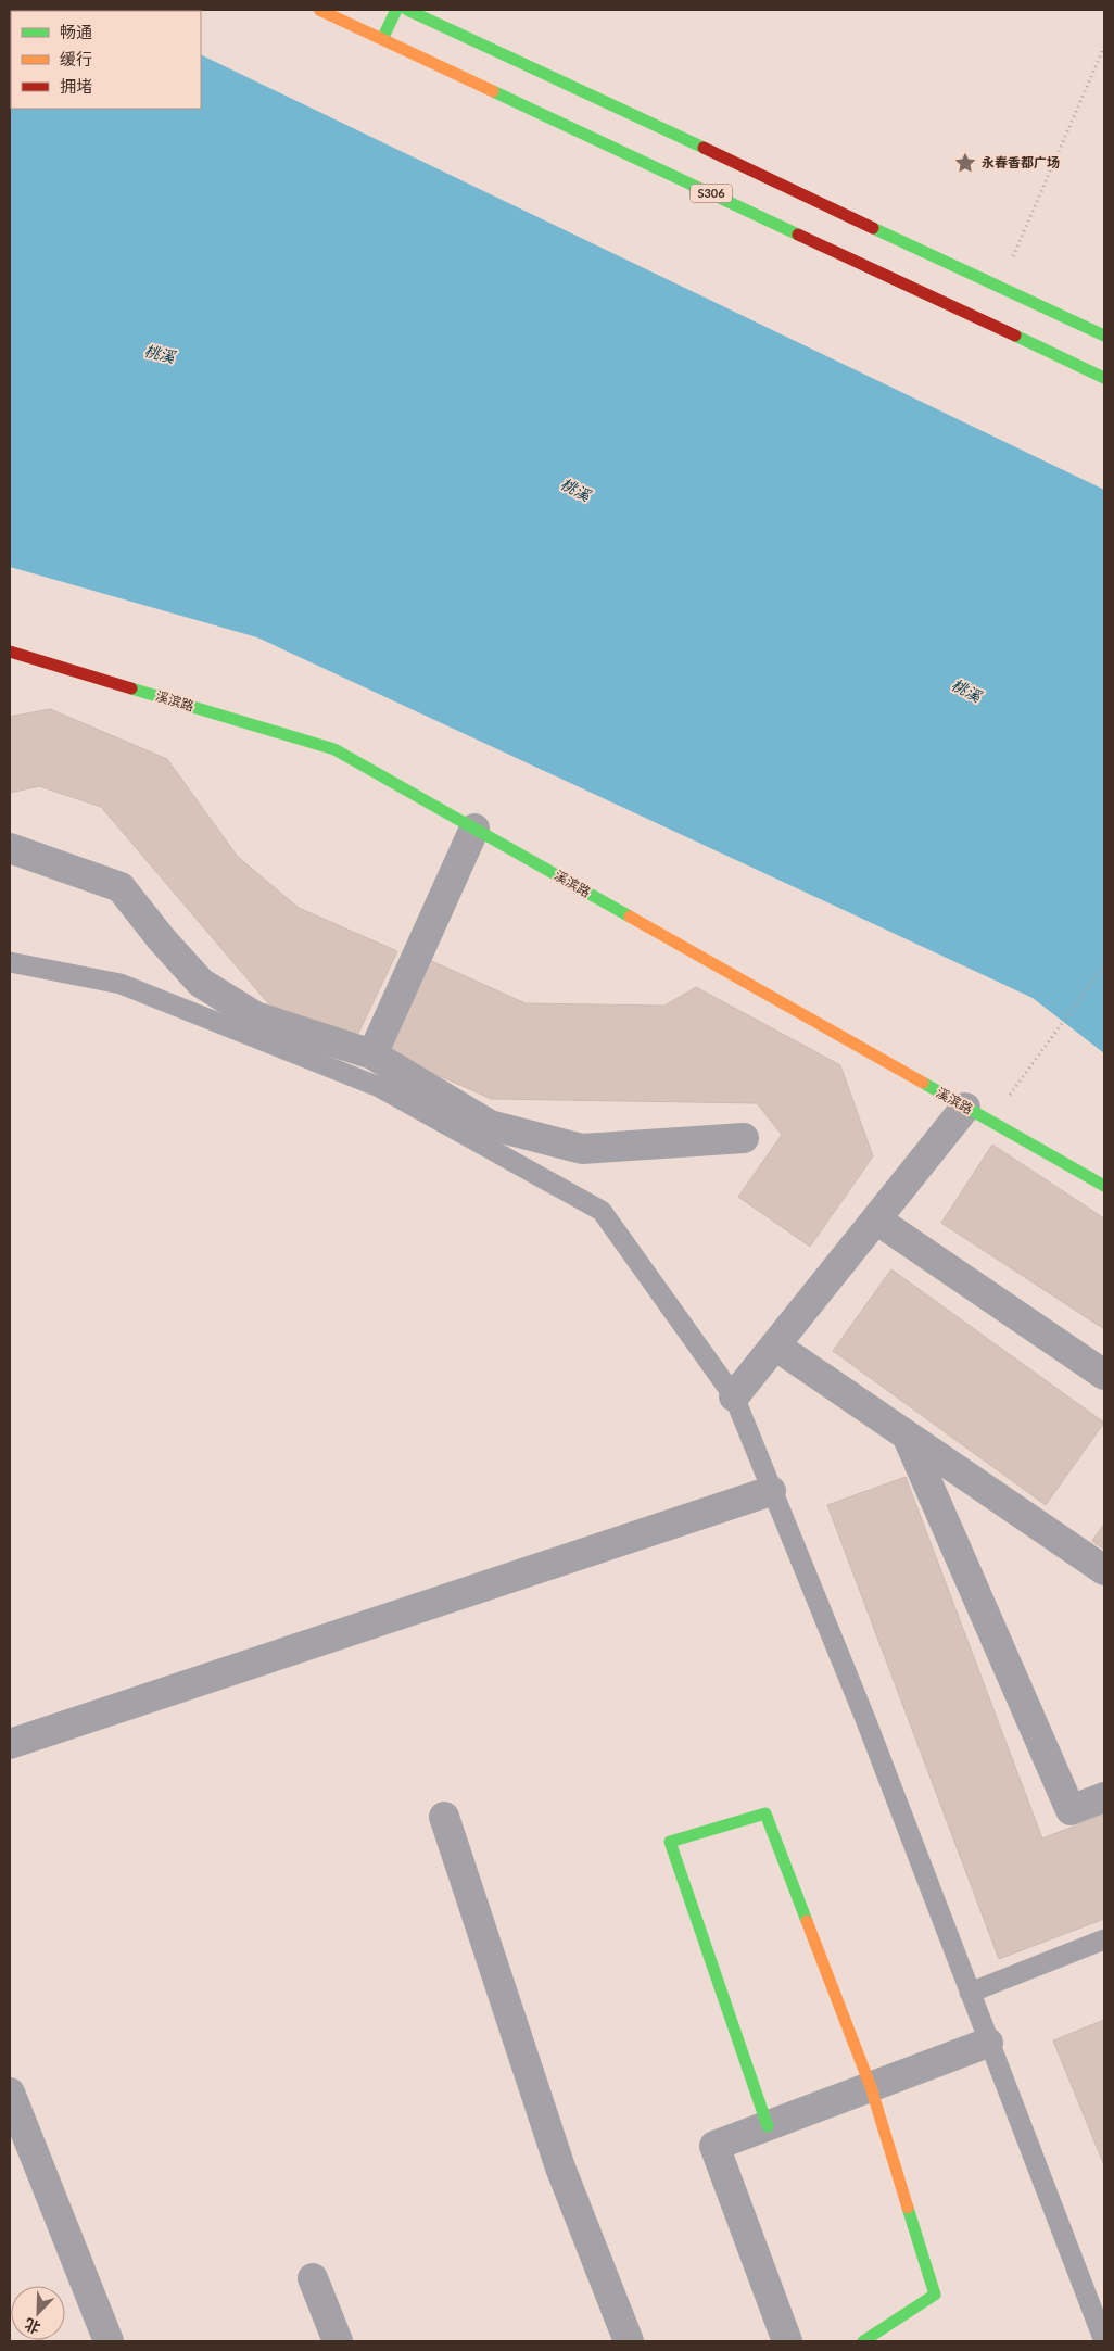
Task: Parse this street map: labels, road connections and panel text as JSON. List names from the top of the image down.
{
  "streets": {
    "main road": ["S306", "溪滨路"]
  },
  "water": ["桃溪"],
  "places": {
    "place": ["永春香都广场"]
  },
  "legend": ["畅通", "缓行", "拥堵"],
  "north": "bottom left"
}
